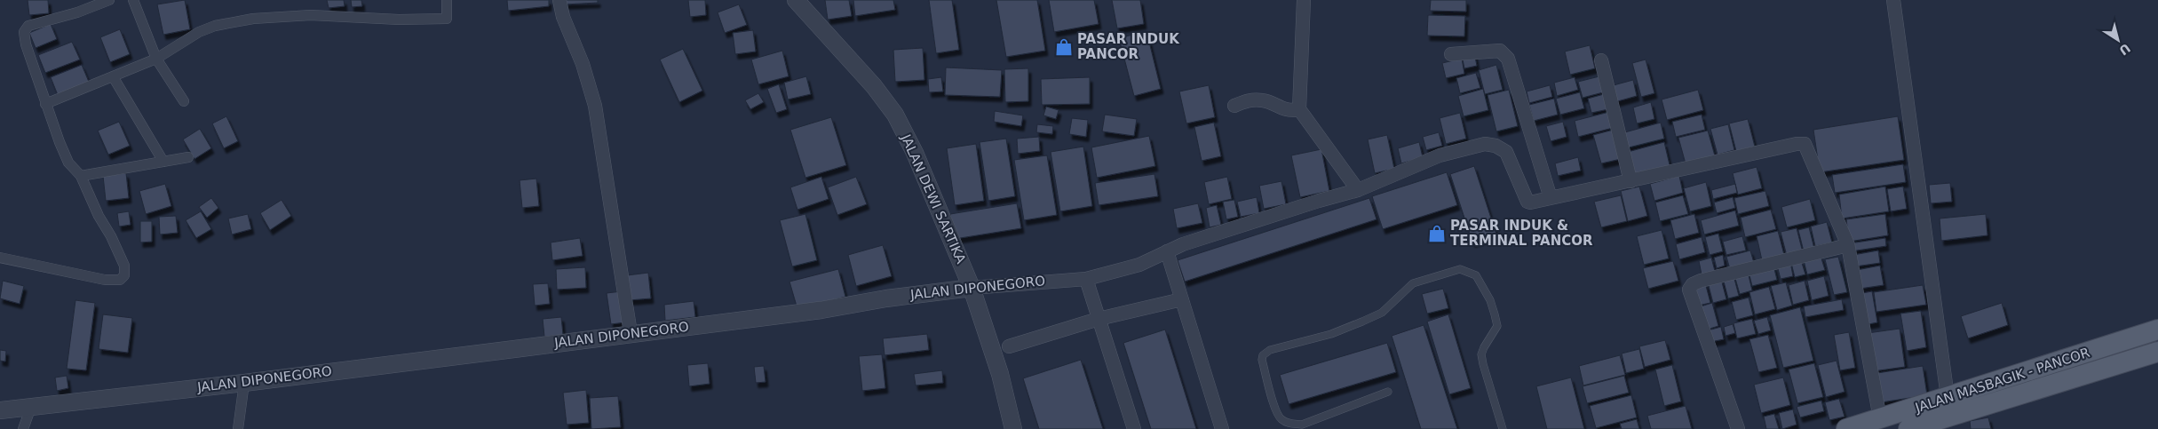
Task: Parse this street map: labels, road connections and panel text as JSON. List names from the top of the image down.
{
  "streets": {
    "main road": ["JALAN MASBAGIK - PANCOR"],
    "street": ["JALAN DEWI SARTIKA", "JALAN DIPONEGORO"]
  },
  "crossings": [
    ["JALAN DEWI SARTIKA", "JALAN DIPONEGORO"]
  ],
  "places": {
    "shop": ["PASAR INDUK PANCOR", "PASAR INDUK & TERMINAL PANCOR"]
  },
  "north": "bottom right"
}
